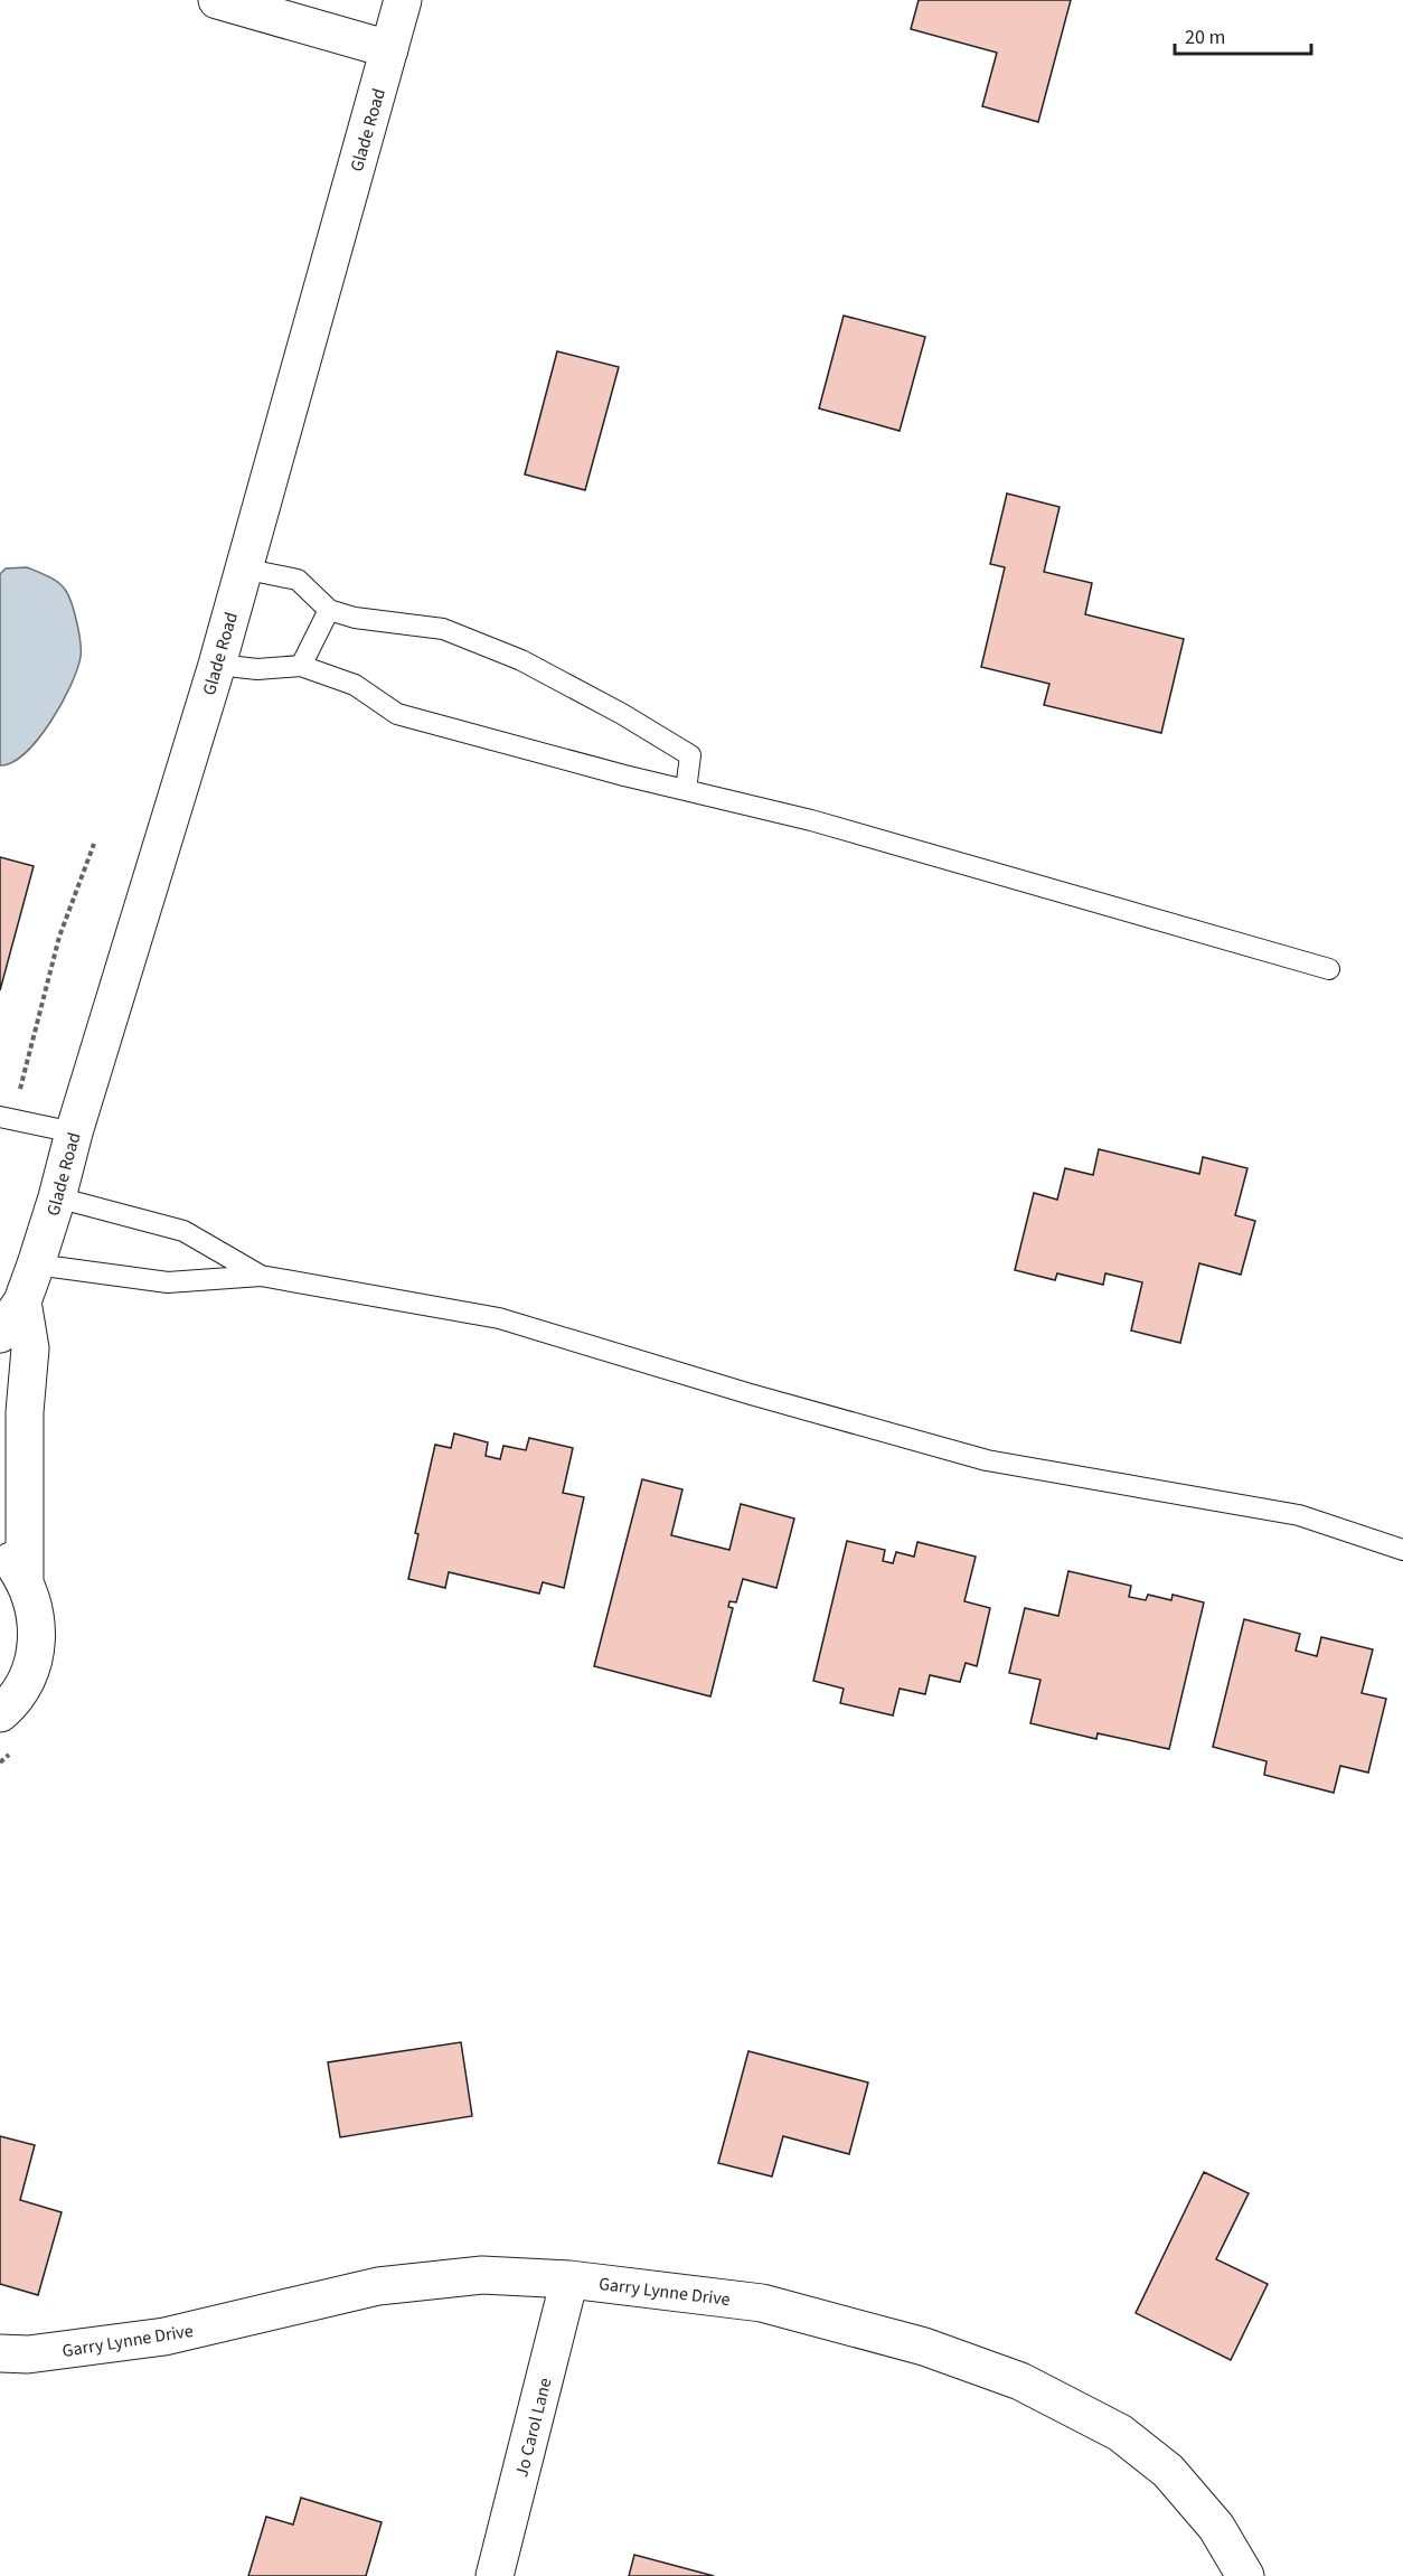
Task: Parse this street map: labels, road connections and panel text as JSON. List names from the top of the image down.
{
  "streets": {
    "main road": ["Glade Road", "Garry Lynne Drive", "Jo Carol Lane"]
  },
  "crossings": [
    ["Garry Lynne Drive", "Jo Carol Lane"]
  ],
  "scale_bar": "20 m"
}
